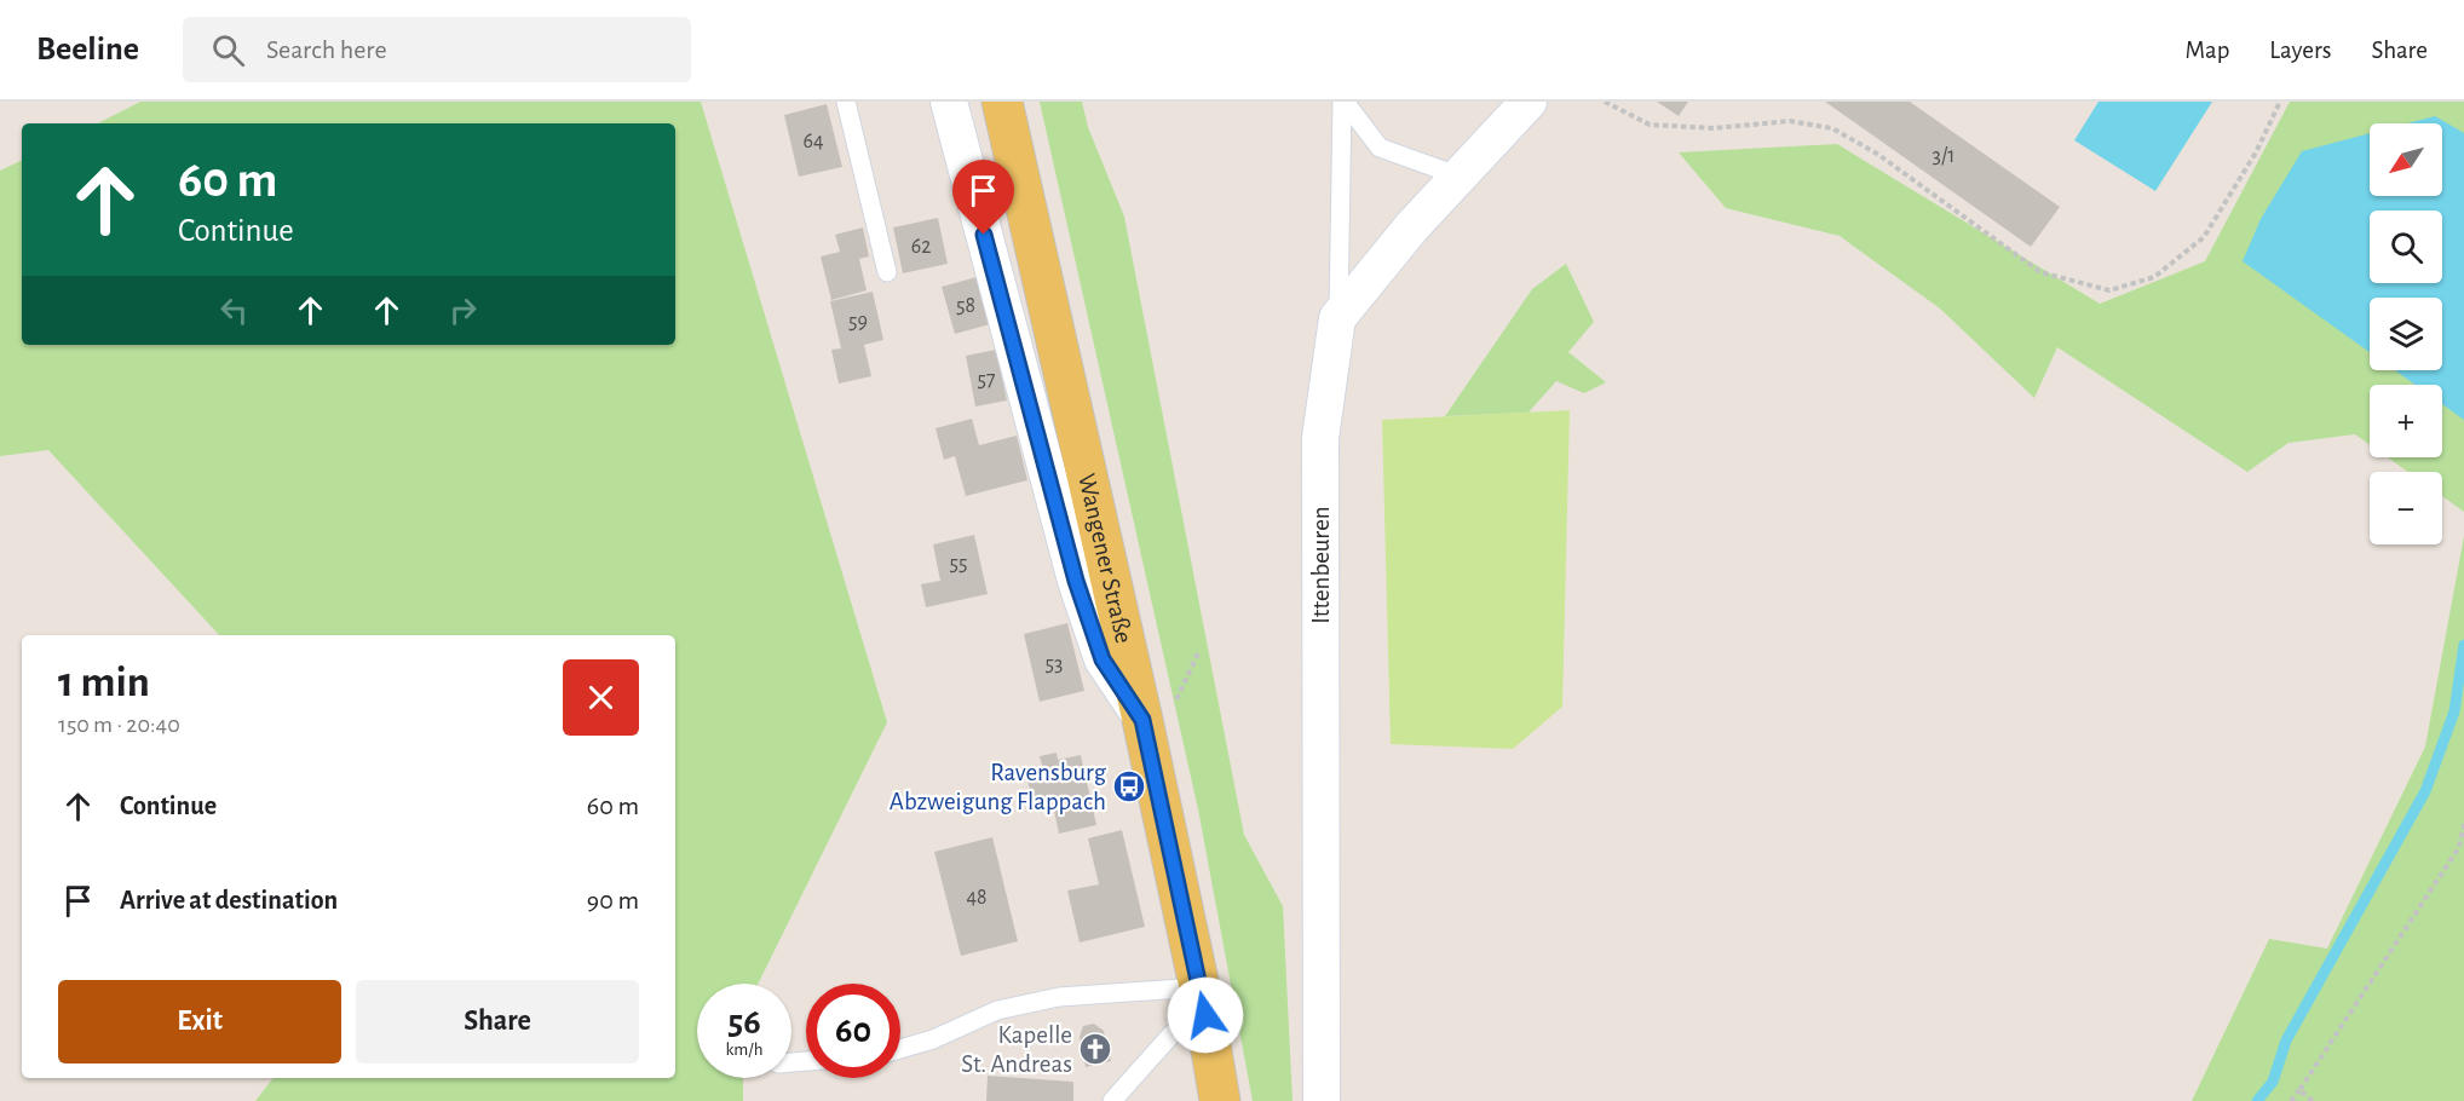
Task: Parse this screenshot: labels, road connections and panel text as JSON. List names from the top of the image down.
{
  "streets": {
    "main road": ["Wangener Straße"],
    "street": ["Ittenbeuren"]
  },
  "places": {
    "bus stop": ["Ravensburg Abzweigung Flappach"],
    "church": ["Kapelle St. Andreas"]
  },
  "house_numbers": [
    "64",
    "3/1",
    "62",
    "58",
    "59",
    "57",
    "55",
    "53",
    "48"
  ],
  "north": "bottom left",
  "page": {
    "header": "Beeline",
    "search": "Search here",
    "nav": ["Map", "Layers", "Share"],
    "map_buttons": ["+", "−"],
    "turn": ["60 m", "Continue"],
    "heading": ["1 min", "150 m · 20:40"],
    "list": [
      {
        "name": "Continue",
        "value": "60 m"
      },
      {
        "name": "Arrive at destination",
        "value": "90 m"
      }
    ],
    "buttons": ["Exit", "Share"],
    "speed": "56 km/h",
    "limit": "60"
  }
}
